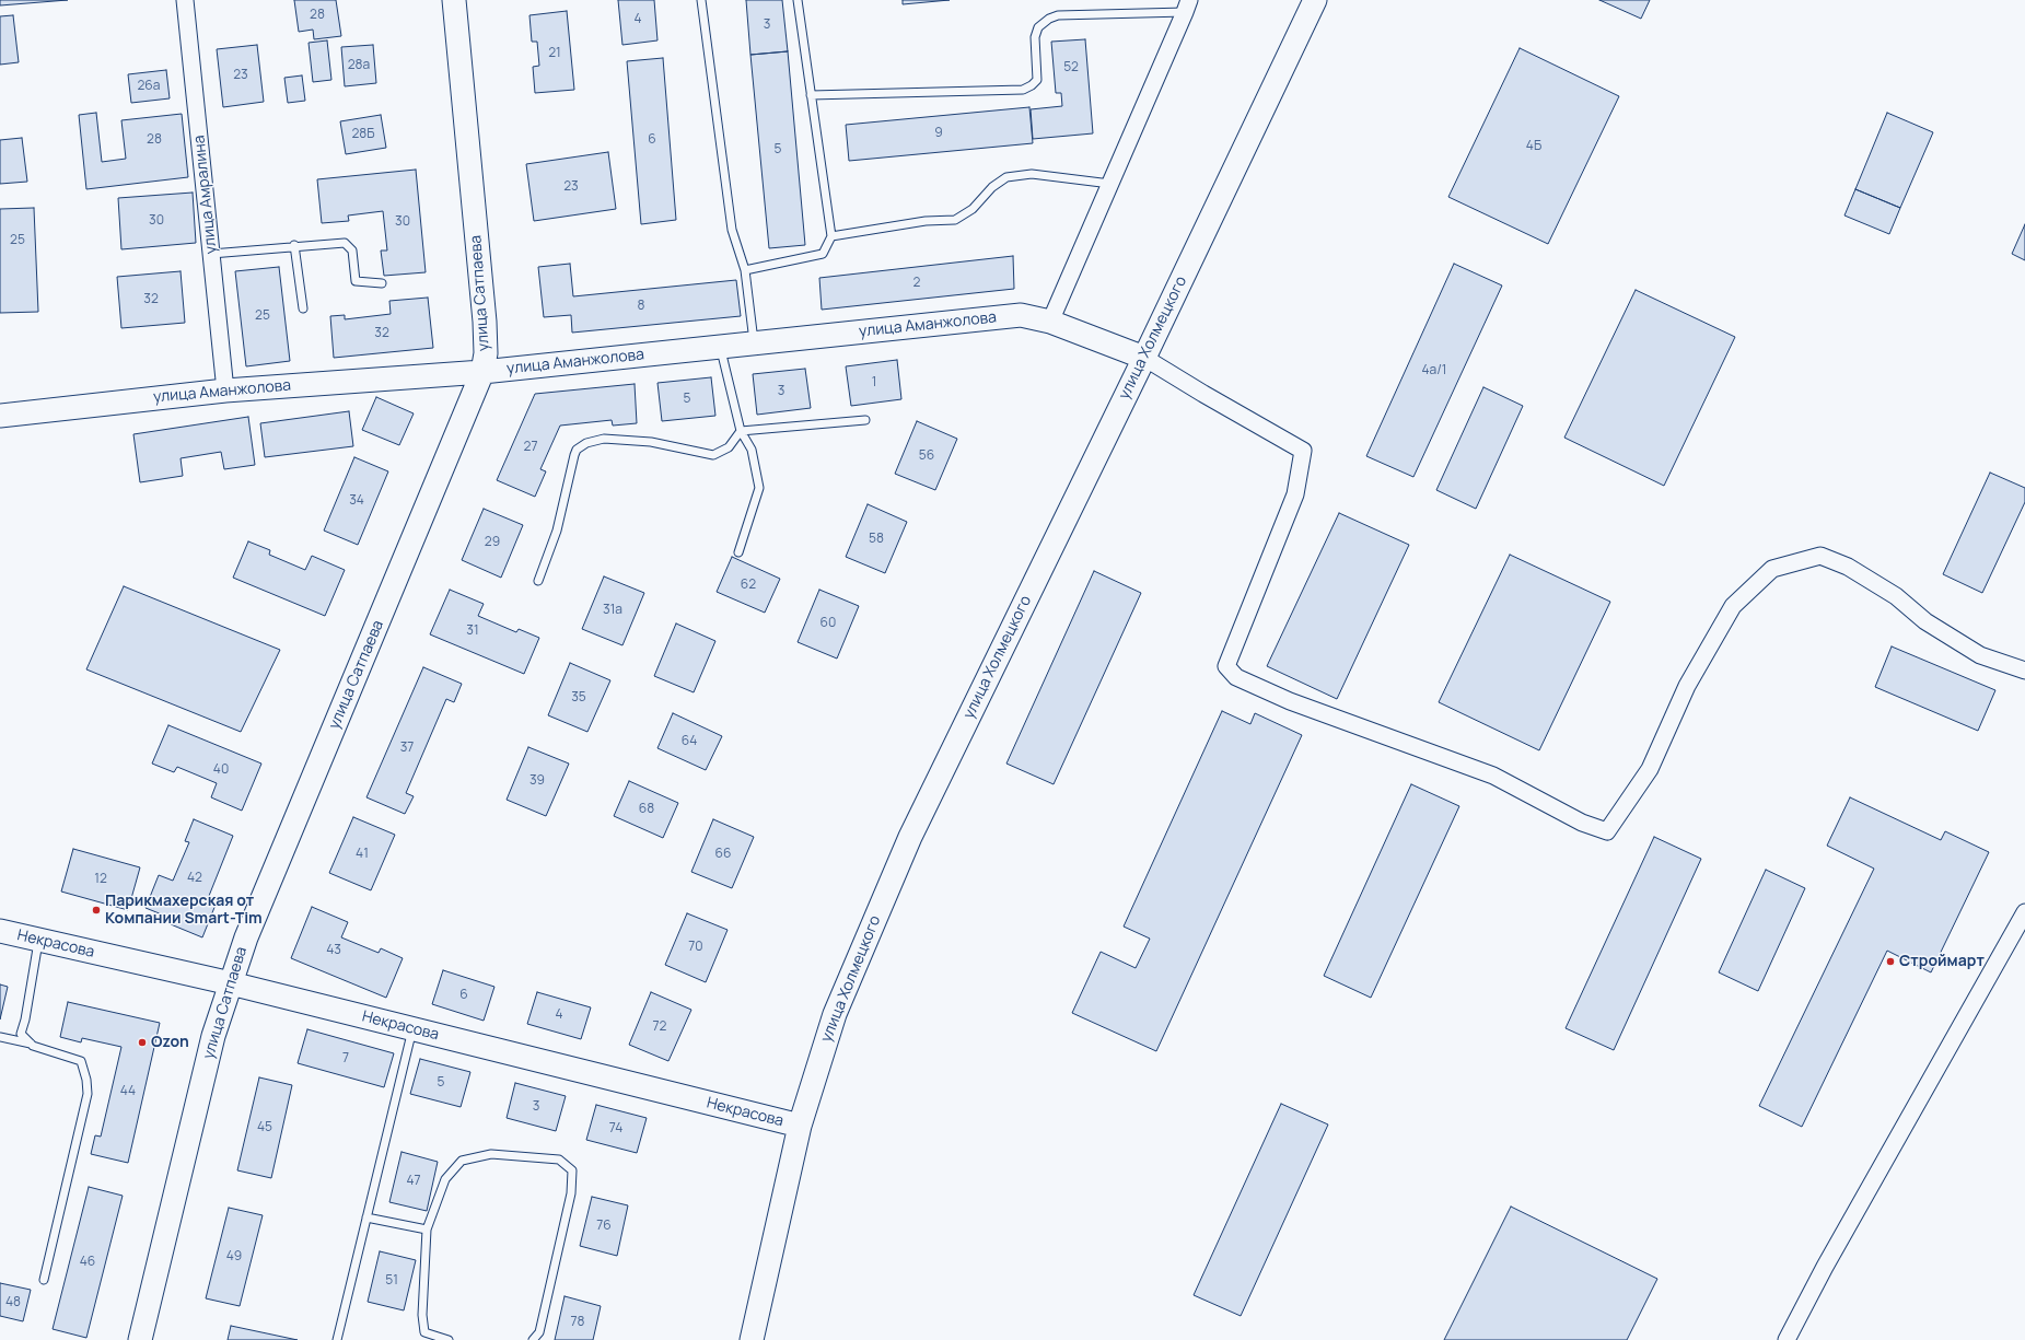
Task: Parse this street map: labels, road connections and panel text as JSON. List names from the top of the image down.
{
  "streets": {
    "street": [
      "улица Амралина",
      "улица Сатпаева",
      "улица Аманжолова",
      "улица Холмецкого",
      "Некрасова"
    ]
  },
  "crossings": [
    ["улица Амралина", "улица Аманжолова"],
    ["улица Сатпаева", "улица Аманжолова"],
    ["улица Сатпаева", "Некрасова"],
    ["улица Аманжолова", "улица Холмецкого"],
    ["улица Холмецкого", "Некрасова"]
  ],
  "places": ["Парикмахерская от Компании Smart-Tim", "Строймарт", "Ozon"],
  "house_numbers": [
    "28",
    "4",
    "3",
    "21",
    "28а",
    "52",
    "23",
    "26а",
    "9",
    "28Б",
    "28",
    "6",
    "4Б",
    "5",
    "23",
    "30",
    "30",
    "25",
    "2",
    "32",
    "8",
    "25",
    "32",
    "4а/1",
    "1",
    "3",
    "5",
    "27",
    "56",
    "34",
    "58",
    "29",
    "62",
    "31а",
    "60",
    "31",
    "35",
    "64",
    "37",
    "40",
    "39",
    "68",
    "41",
    "66",
    "42",
    "12",
    "70",
    "43",
    "6",
    "4",
    "72",
    "7",
    "5",
    "44",
    "3",
    "45",
    "74",
    "47",
    "76",
    "49",
    "46",
    "51",
    "48",
    "78"
  ]
}
